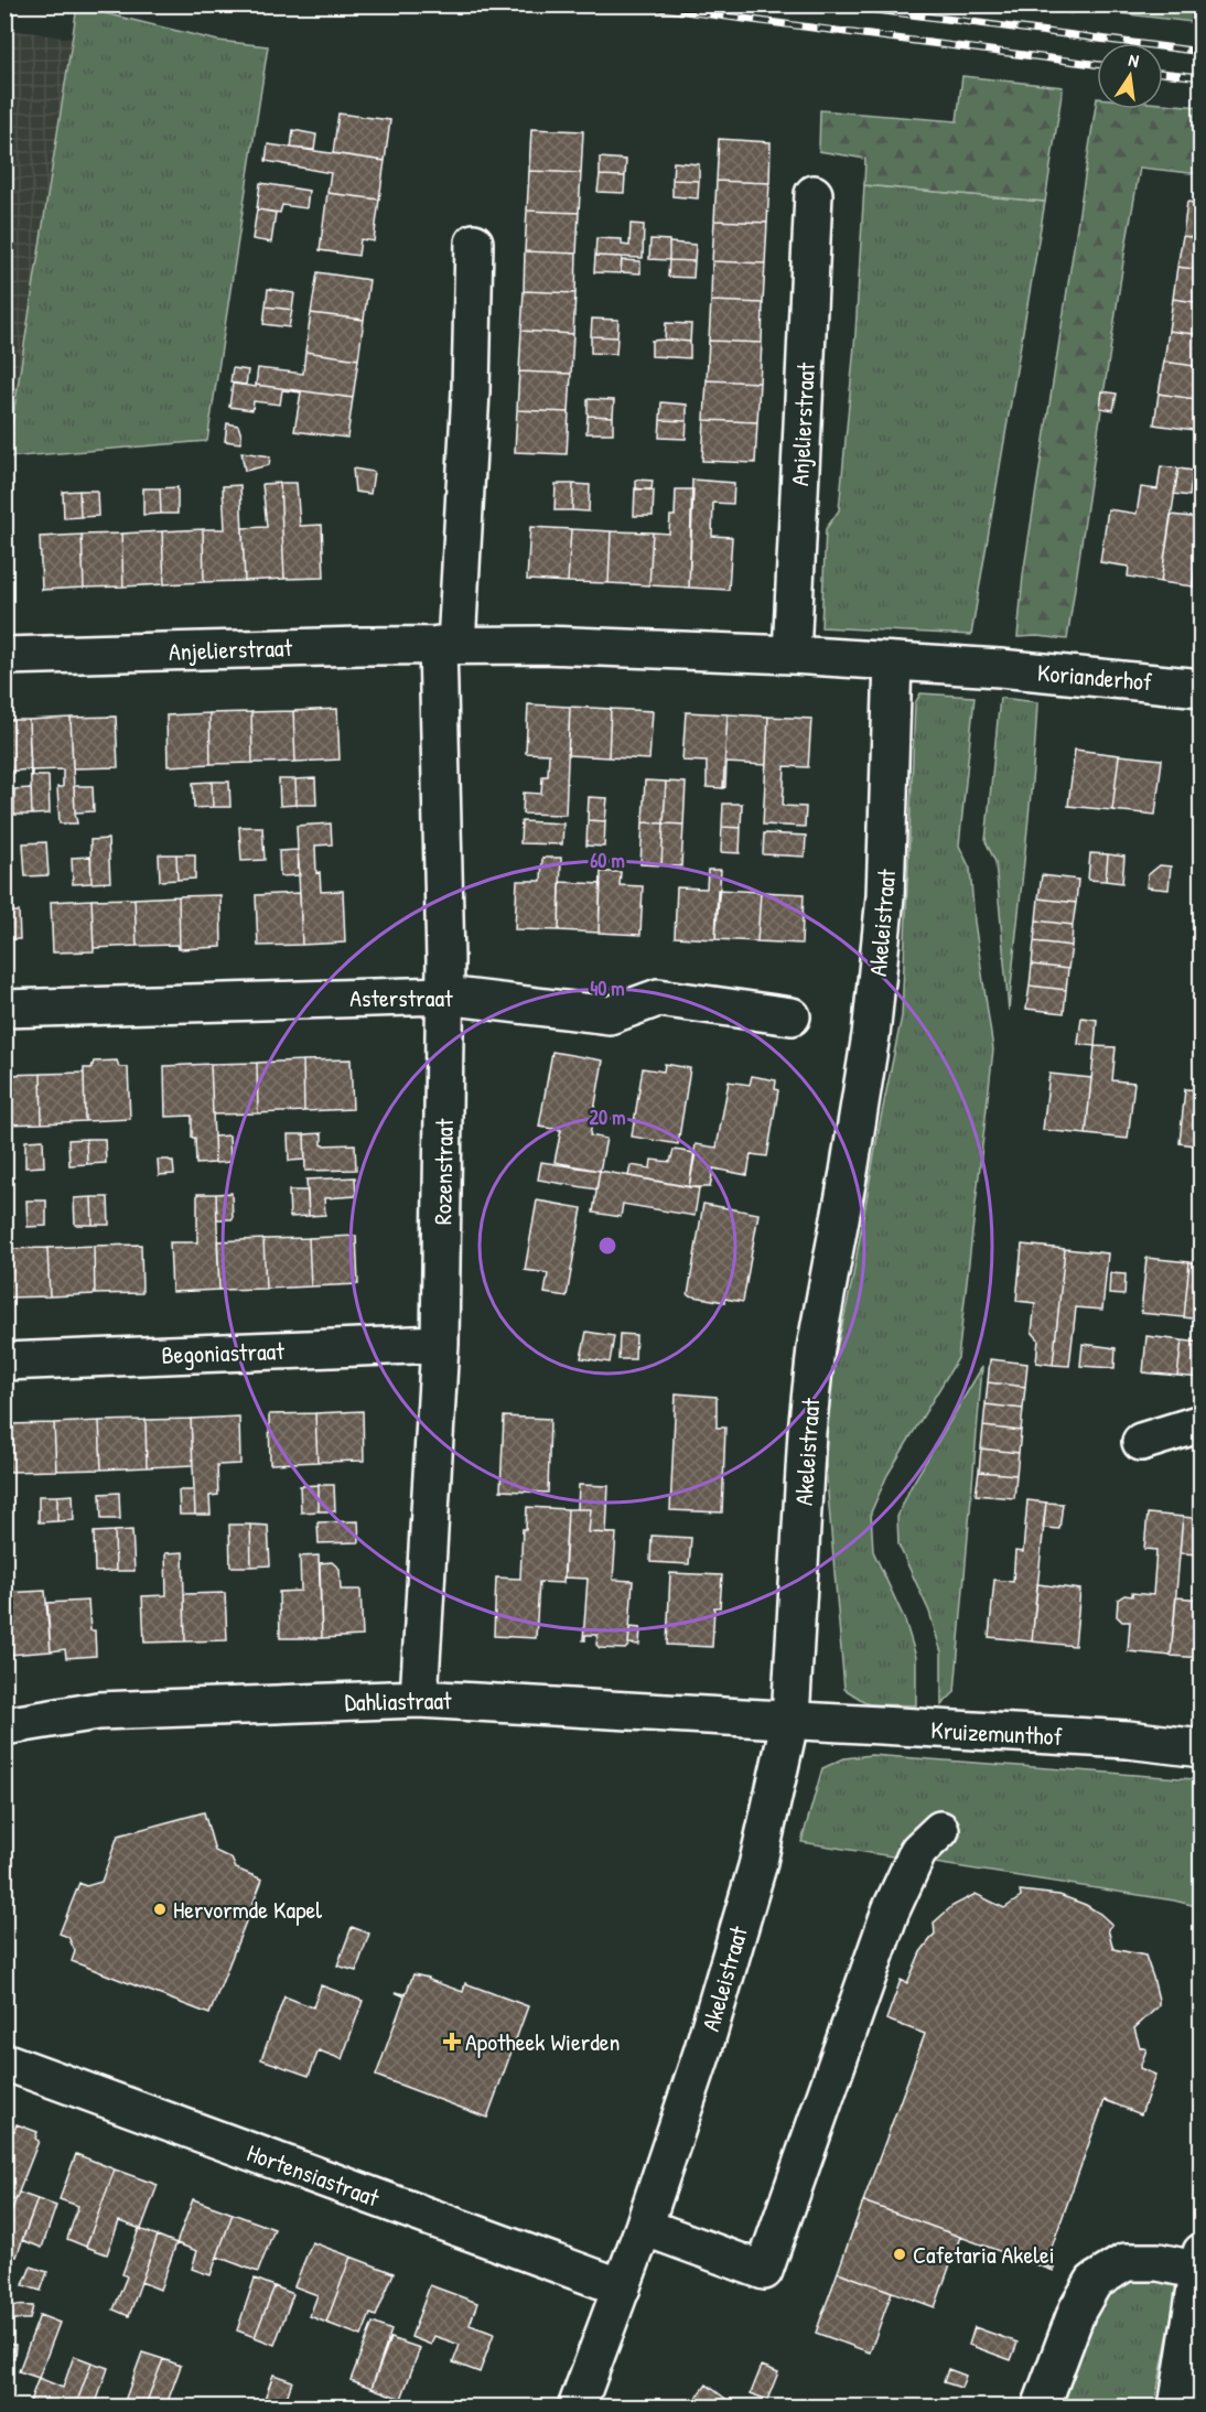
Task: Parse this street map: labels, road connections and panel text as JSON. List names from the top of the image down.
{
  "streets": {
    "street": [
      "Anjelierstraat",
      "Korianderhof",
      "Akeleistraat",
      "Asterstraat",
      "Rozenstraat",
      "Begoniastraat",
      "Dahliastraat",
      "Kruizemunthof",
      "Hortensiastraat"
    ]
  },
  "crossings": [
    ["Anjelierstraat", "Korianderhof"],
    ["Anjelierstraat", "Akeleistraat"],
    ["Anjelierstraat", "Rozenstraat"],
    ["Akeleistraat", "Dahliastraat"],
    ["Akeleistraat", "Kruizemunthof"],
    ["Akeleistraat", "Hortensiastraat"],
    ["Asterstraat", "Rozenstraat"],
    ["Rozenstraat", "Begoniastraat"],
    ["Rozenstraat", "Dahliastraat"],
    ["Dahliastraat", "Kruizemunthof"]
  ],
  "places": {
    "other": ["Hervormde Kapel", "Cafetaria Akelei"],
    "health": ["Apotheek Wierden"]
  },
  "north": "top",
  "rings": ["60 m", "40 m", "20 m"]
}
